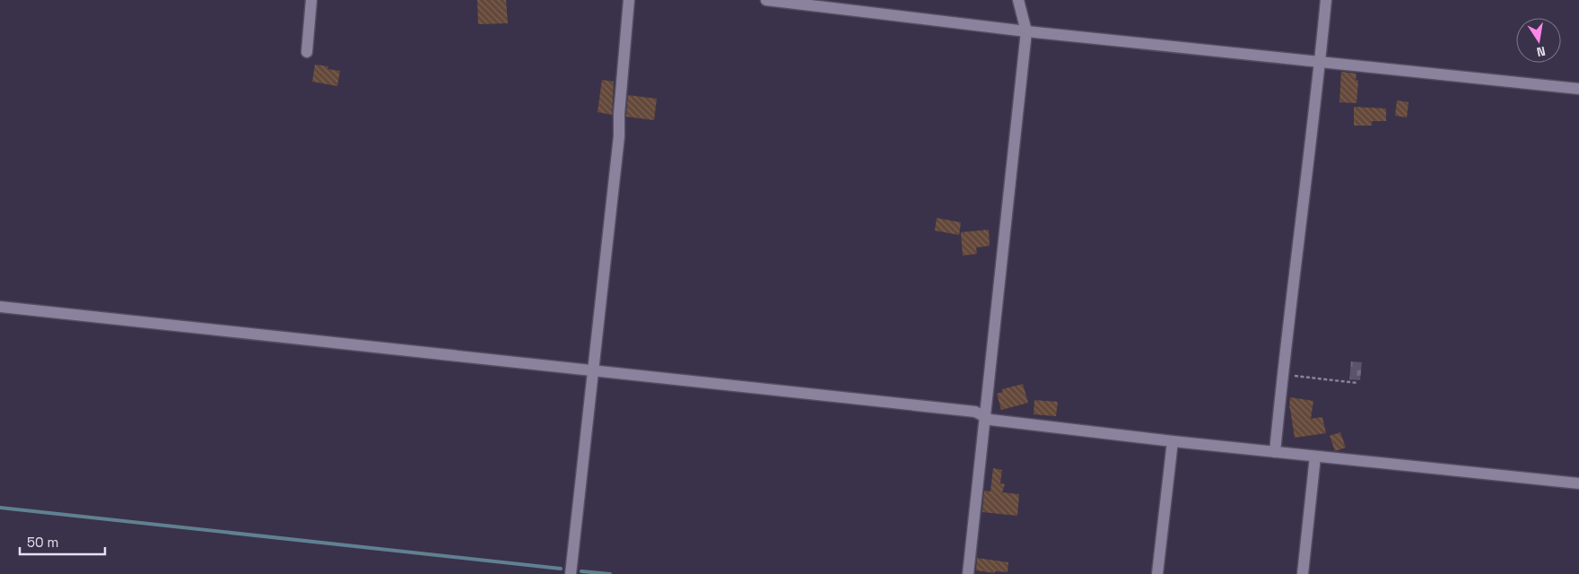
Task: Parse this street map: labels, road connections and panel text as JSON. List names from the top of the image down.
{
  "scale_bar": "50 m",
  "north": "bottom"
}
